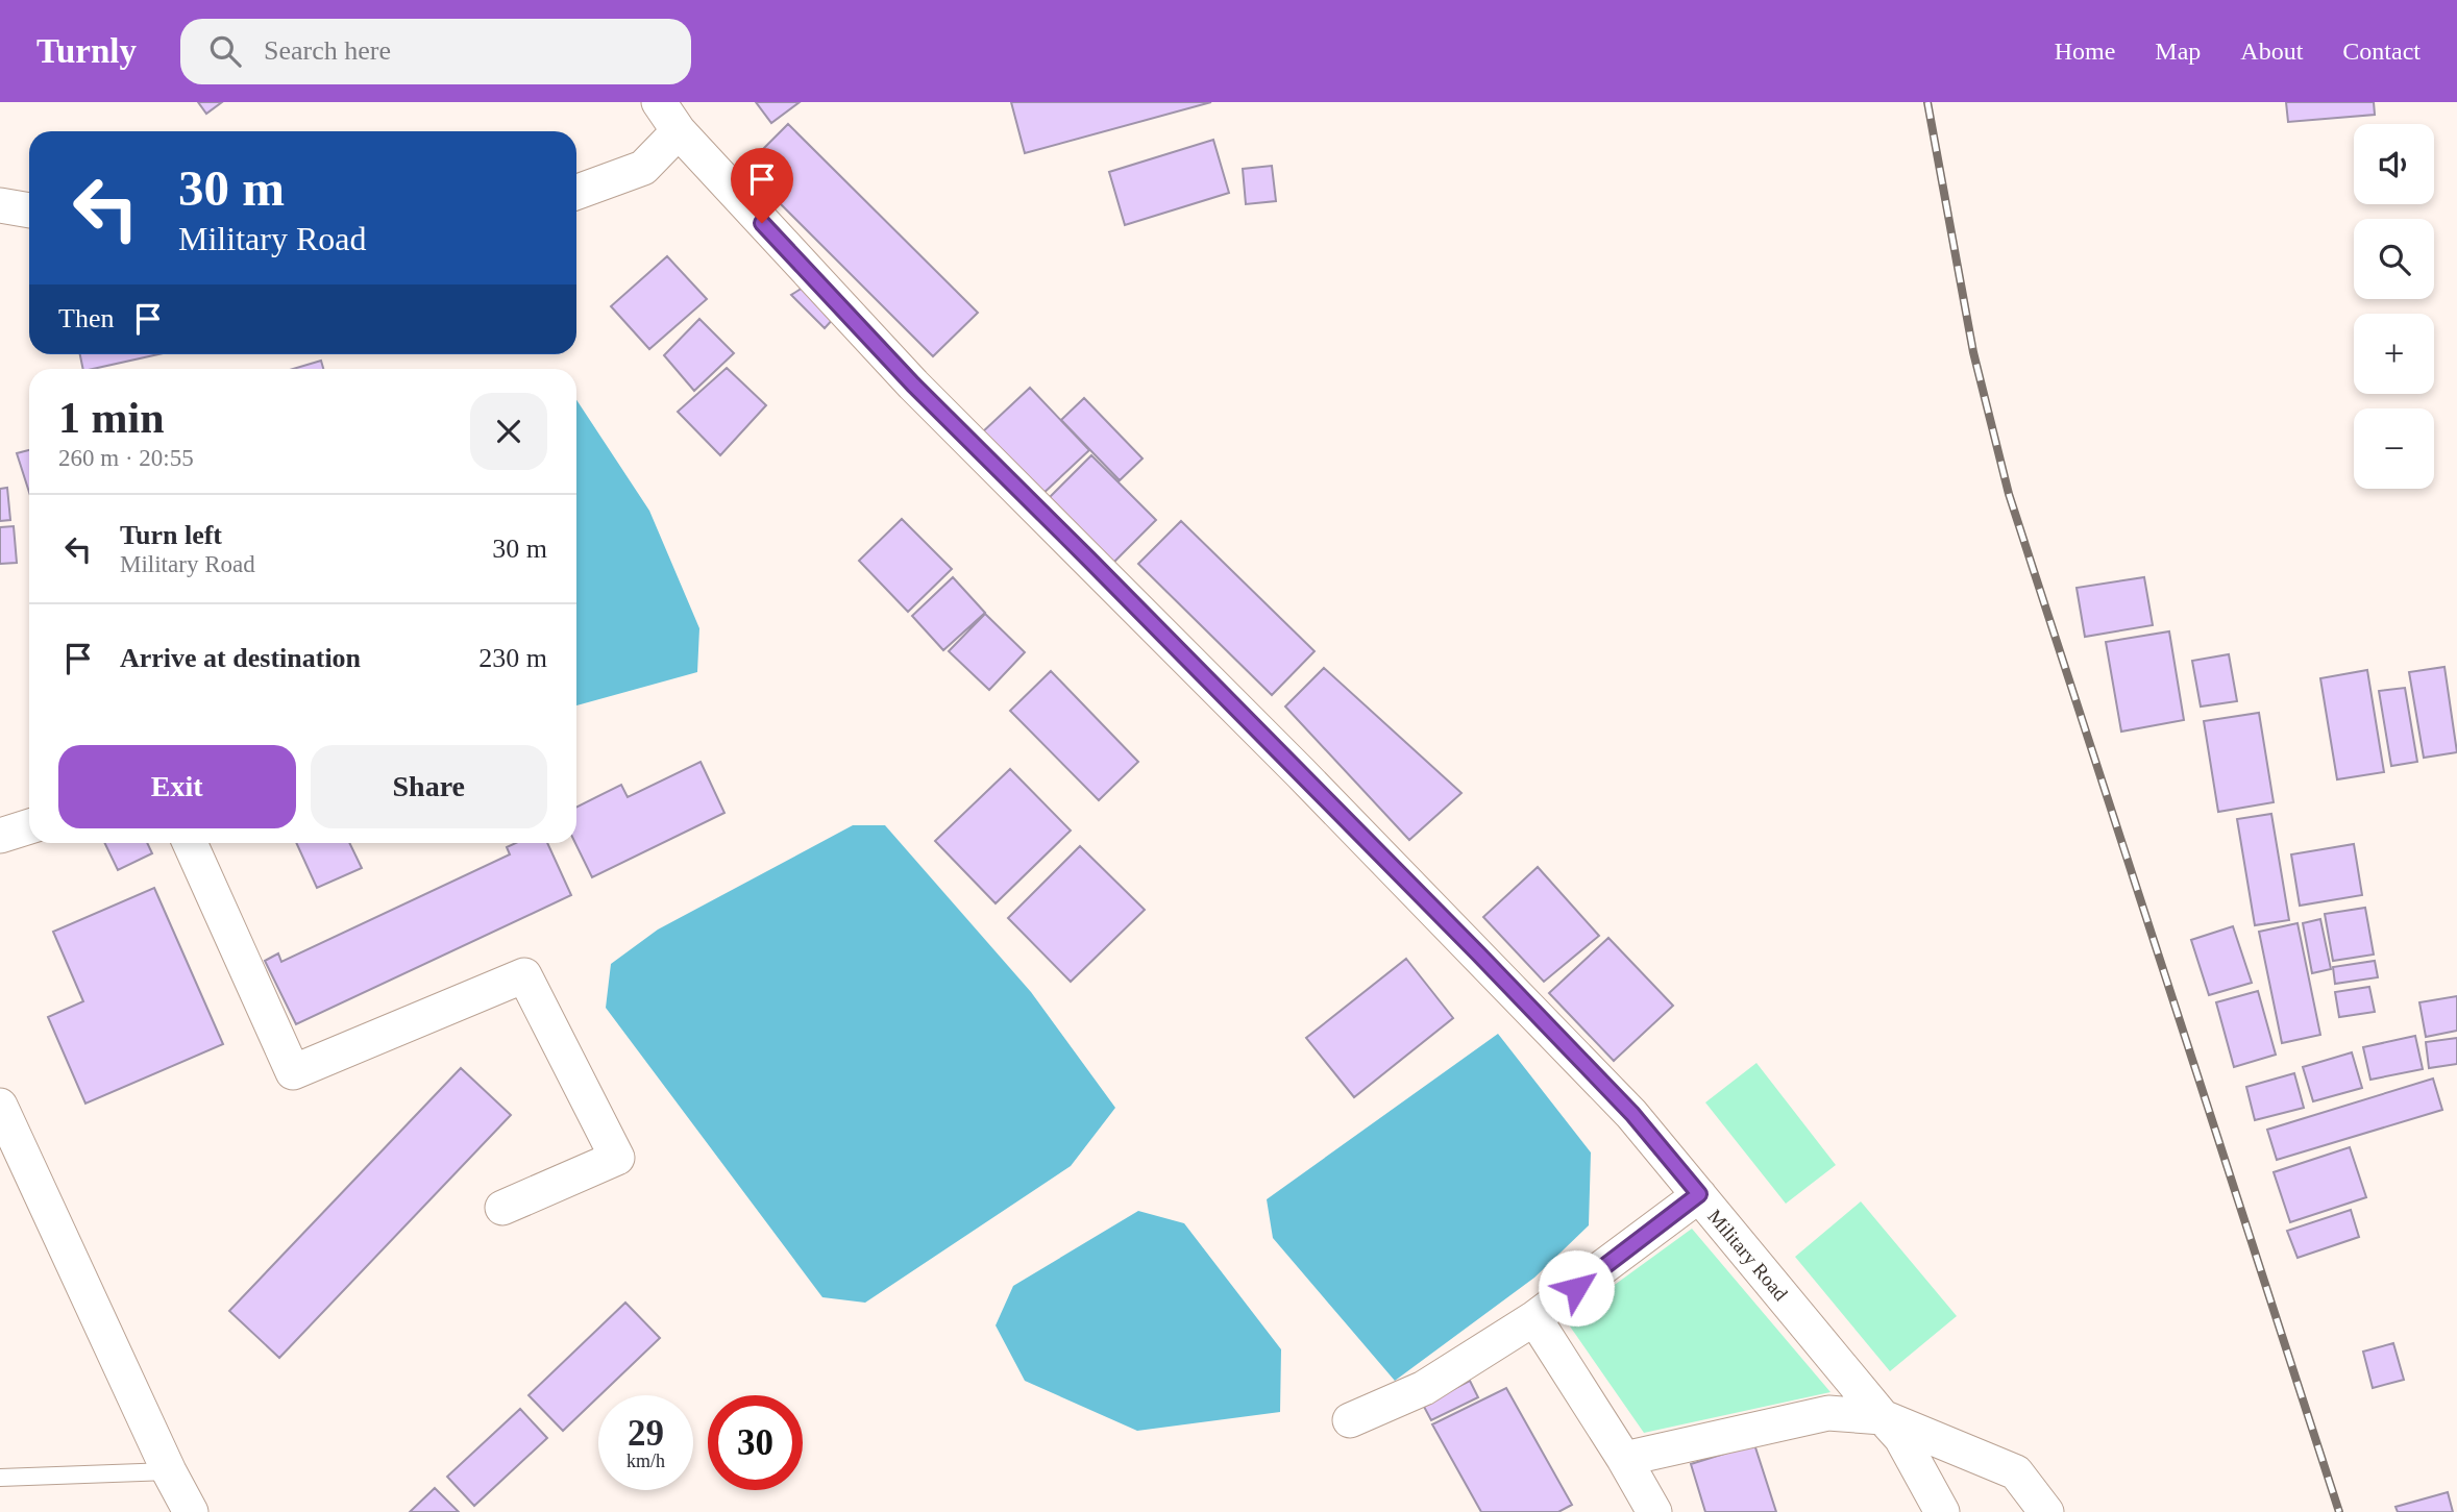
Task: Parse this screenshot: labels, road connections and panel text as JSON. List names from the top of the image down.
{
  "streets": {
    "street": ["Military Road"]
  },
  "page": {
    "header": "Turnly",
    "search": "Search here",
    "nav": [
      "Home",
      "Map",
      "About",
      "Contact"
    ],
    "map_buttons": ["+", "−"],
    "turn": ["30 m", "Military Road"],
    "then": "Then",
    "heading": ["1 min", "260 m · 20:55"],
    "list": [
      {
        "name": "Turn left",
        "note": "Military Road",
        "value": "30 m"
      },
      {
        "name": "Arrive at destination",
        "value": "230 m"
      }
    ],
    "buttons": ["Exit", "Share"],
    "speed": "29 km/h",
    "limit": "30"
  }
}
